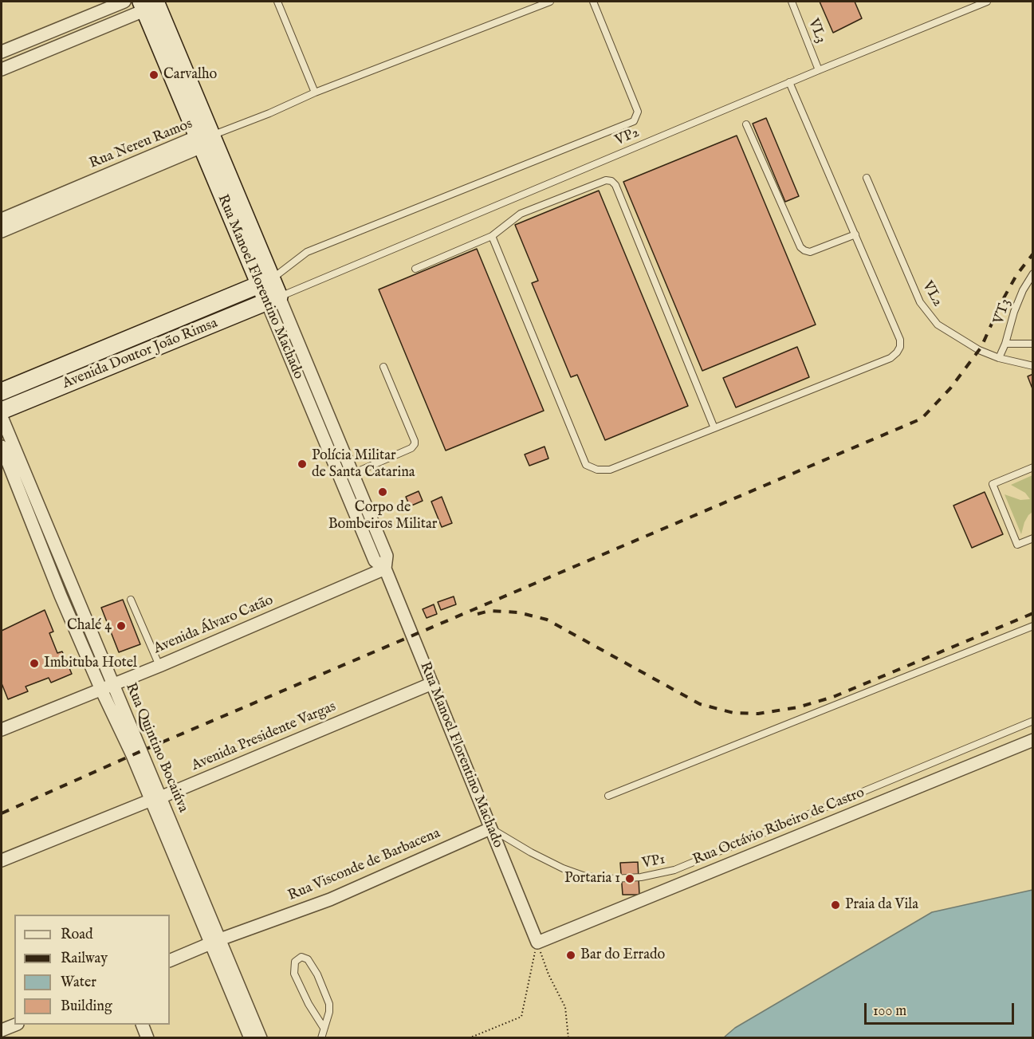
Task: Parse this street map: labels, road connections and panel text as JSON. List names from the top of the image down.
{
  "streets": {
    "street": [
      "Rua Nereu Ramos",
      "Rua Manoel Florentino Machado",
      "Avenida Doutor João Rimsa",
      "Avenida Álvaro Catão",
      "Avenida Presidente Vargas",
      "Rua Quintino Bocaiúva",
      "Rua Octávio Ribeiro de Castro",
      "Rua Visconde de Barbacena"
    ],
    "lane": [
      "VL3",
      "VP2",
      "VL2",
      "VT3",
      "VP1"
    ]
  },
  "crossings": [
    ["VL3", "VP2"],
    ["VP2", "Rua Manoel Florentino Machado"],
    ["VP2", "Avenida Doutor João Rimsa"],
    ["Rua Nereu Ramos", "Rua Manoel Florentino Machado"],
    ["Rua Manoel Florentino Machado", "Avenida Doutor João Rimsa"],
    ["Rua Manoel Florentino Machado", "Avenida Álvaro Catão"],
    ["Rua Manoel Florentino Machado", "Avenida Presidente Vargas"],
    ["Rua Manoel Florentino Machado", "Rua Octávio Ribeiro de Castro"],
    ["Rua Manoel Florentino Machado", "VP1"],
    ["Rua Manoel Florentino Machado", "Rua Visconde de Barbacena"],
    ["VL2", "VT3"],
    ["Avenida Álvaro Catão", "Rua Quintino Bocaiúva"],
    ["Avenida Presidente Vargas", "Rua Quintino Bocaiúva"],
    ["Rua Quintino Bocaiúva", "Rua Visconde de Barbacena"],
    ["VP1", "Rua Visconde de Barbacena"]
  ],
  "places": [
    "Carvalho",
    "Polícia Militar de Santa Catarina",
    "Corpo de Bombeiros Militar",
    "Chalé 4",
    "Imbituba Hotel",
    "Portaria 1",
    "Praia da Vila",
    "Bar do Errado"
  ],
  "legend": [
    "Road",
    "Railway",
    "Water",
    "Building"
  ],
  "scale_bar": "100 m"
}
